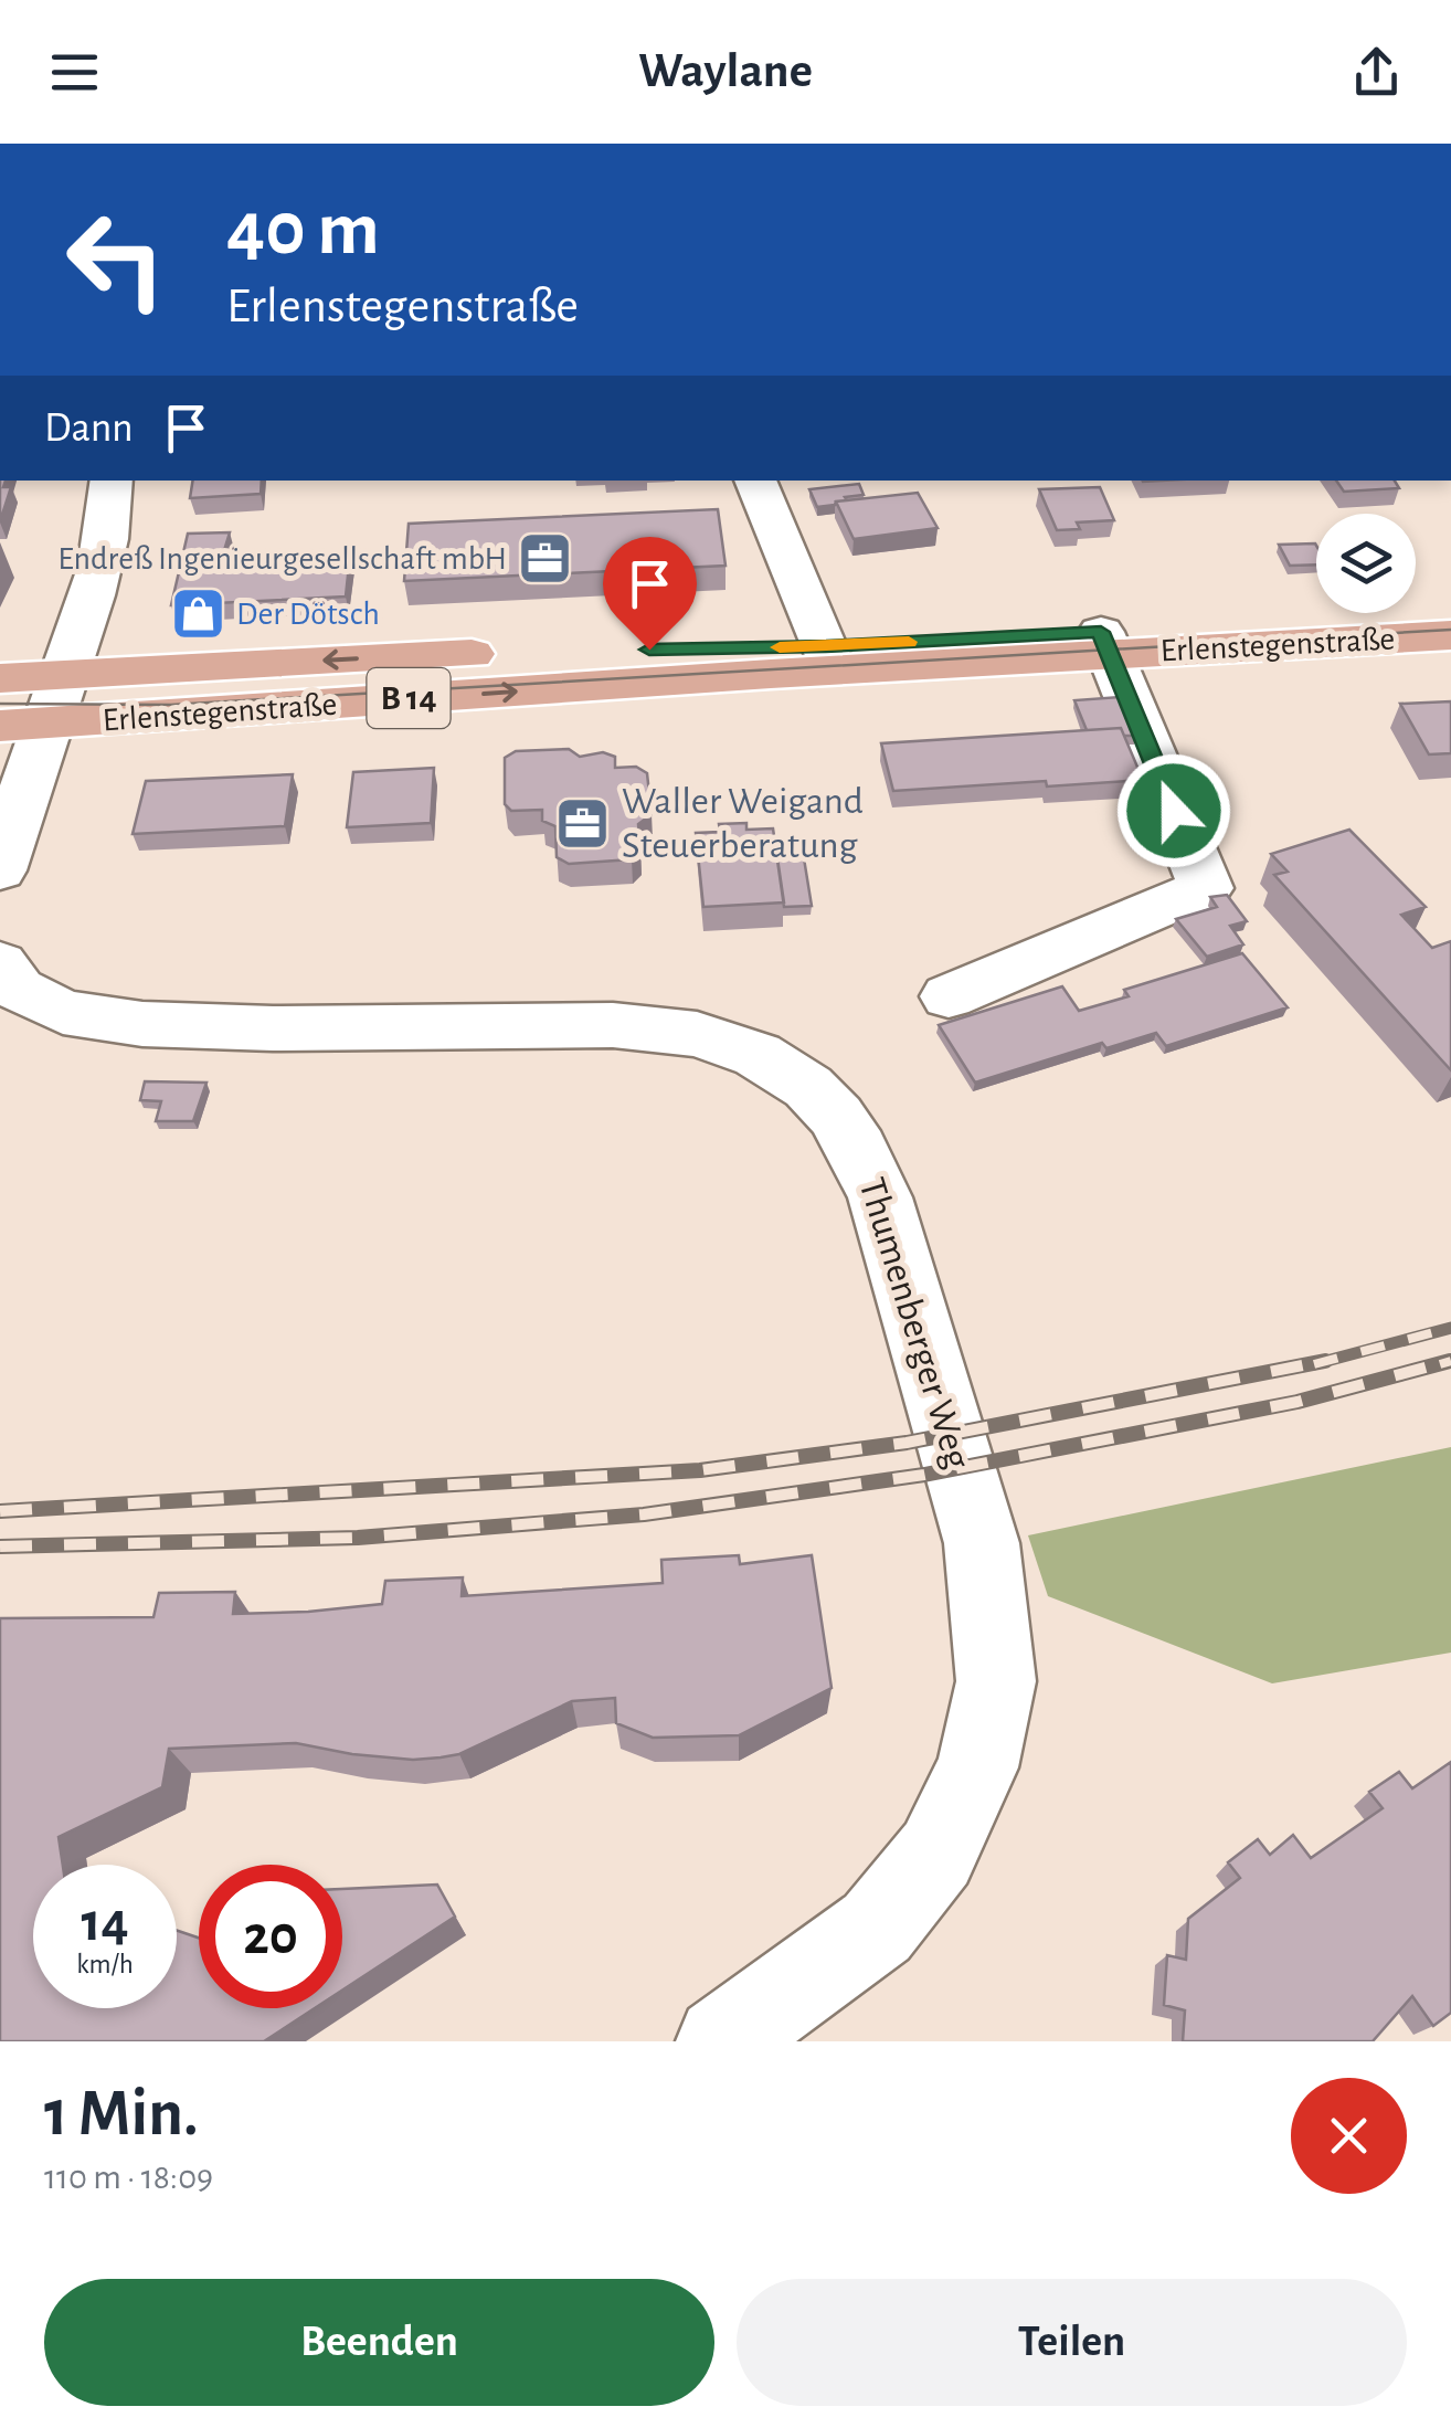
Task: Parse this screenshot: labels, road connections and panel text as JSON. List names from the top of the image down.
{
  "streets": {
    "main road": ["Erlenstegenstraße", "B 14"],
    "street": ["Thumenberger Weg"]
  },
  "crossings": [
    ["Erlenstegenstraße", "B 14"]
  ],
  "places": {
    "office": ["Endreß Ingenieurgesellschaft mbH", "Waller Weigand Steuerberatung"],
    "shop": ["Der Dötsch"]
  },
  "page": {
    "header": "Waylane",
    "turn": ["40 m", "Erlenstegenstraße"],
    "then": "Dann",
    "speed": "14 km/h",
    "limit": "20",
    "heading": ["1 Min.", "110 m · 18:09"],
    "buttons": ["Beenden", "Teilen"]
  }
}
